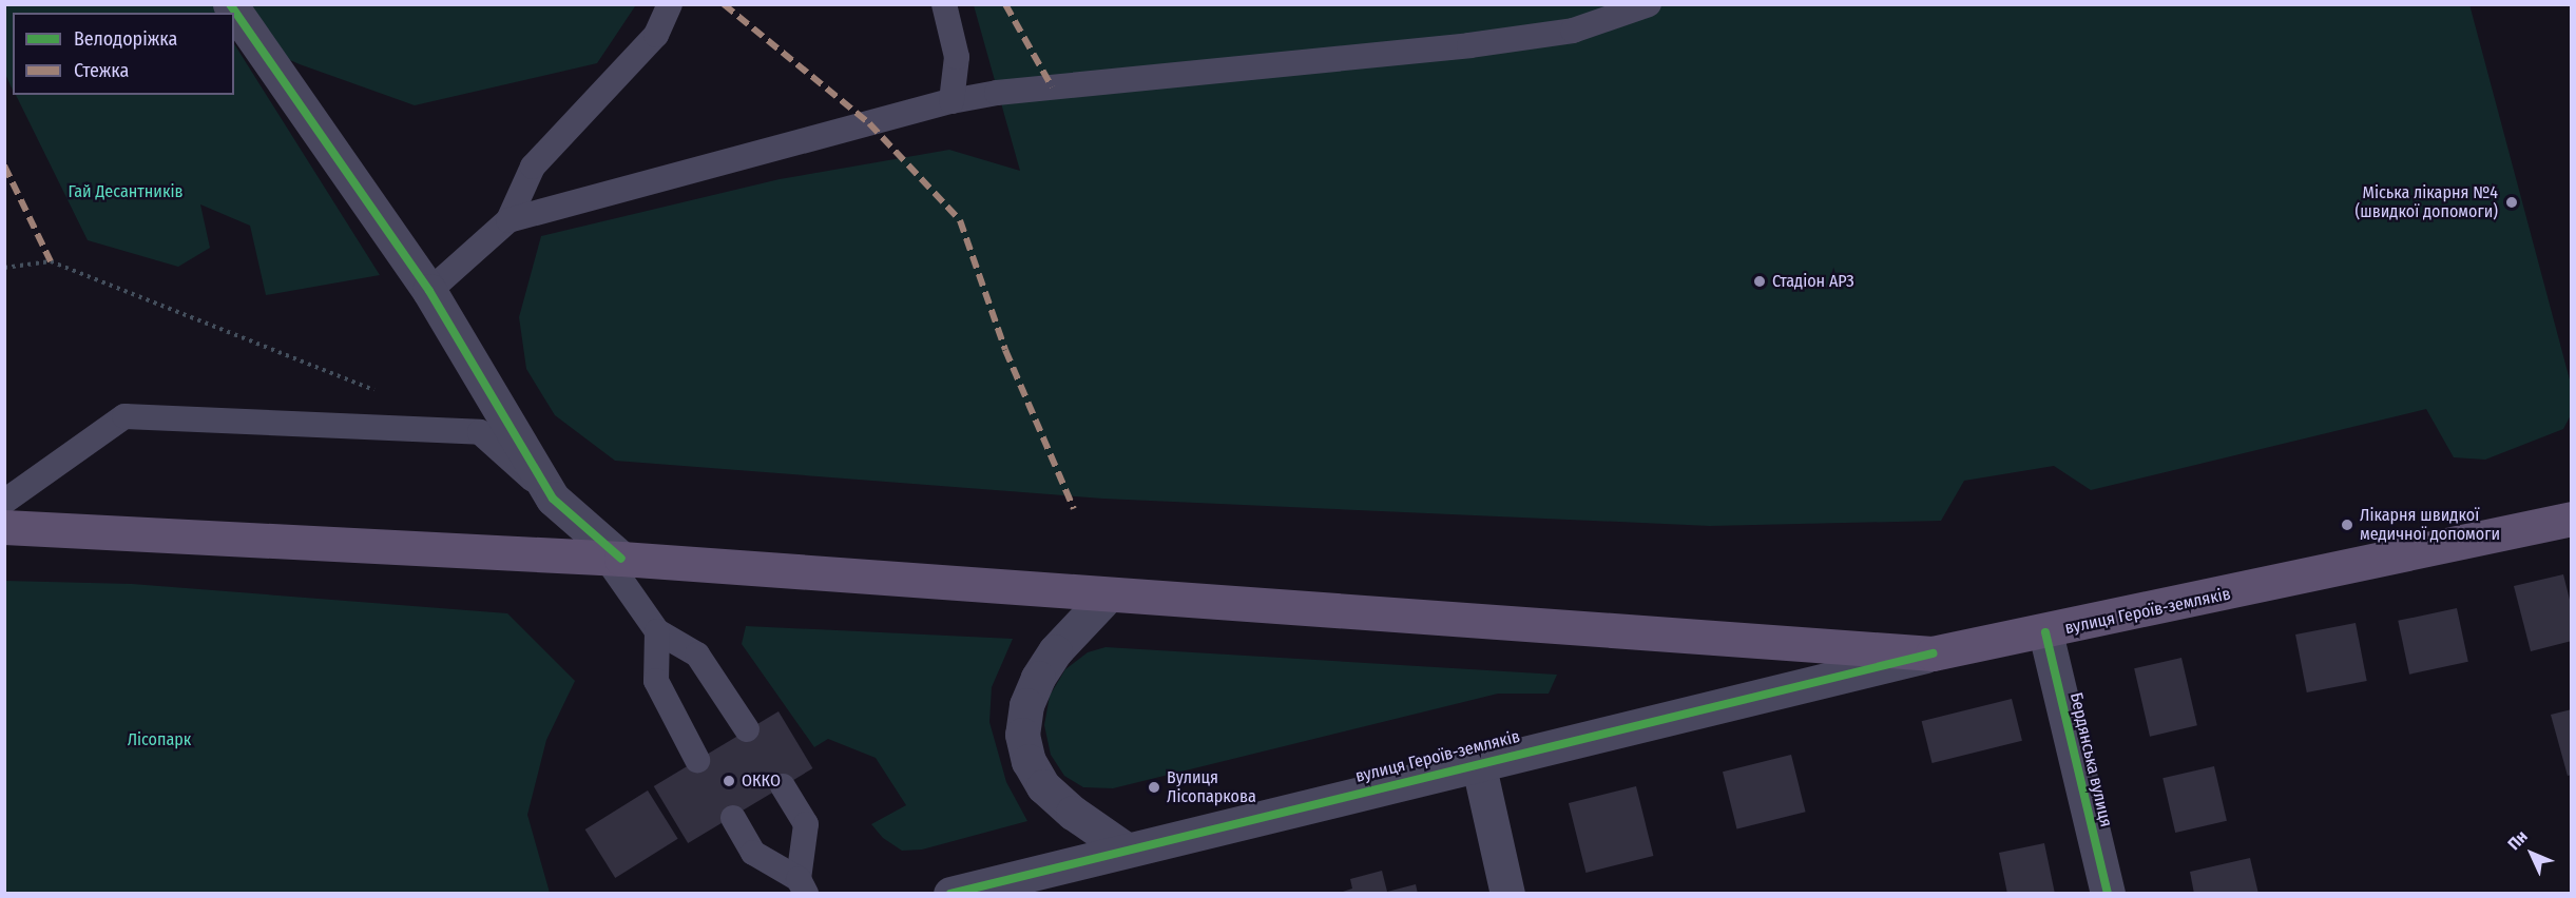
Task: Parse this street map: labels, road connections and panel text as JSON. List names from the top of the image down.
{
  "streets": {
    "main road": ["вулиця Героїв-земляків"],
    "street": ["Бердянська вулиця"]
  },
  "crossings": [
    ["вулиця Героїв-земляків", "Бердянська вулиця"]
  ],
  "parks": ["Гай Десантників", "Лісопарк"],
  "places": [
    "Міська лікарня №4 (швидкої допомоги)",
    "Стадіон АРЗ",
    "Лікарня швидкої медичної допомоги",
    "ОККО",
    "Вулиця Лісопаркова"
  ],
  "legend": ["Велодоріжка", "Стежка"],
  "north": "top left"
}
